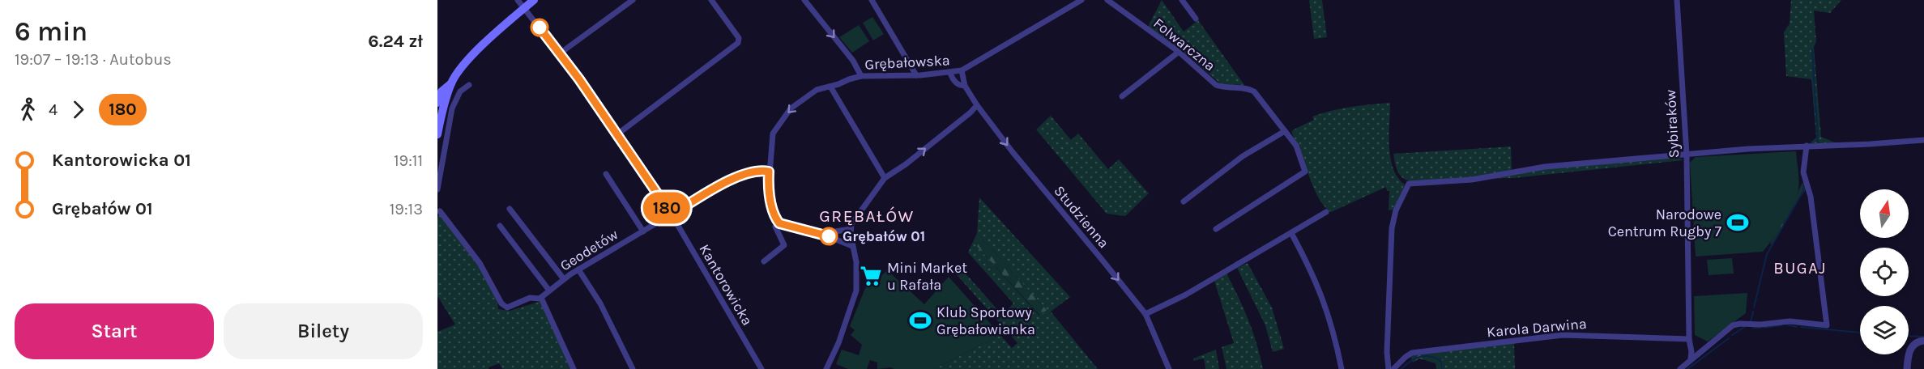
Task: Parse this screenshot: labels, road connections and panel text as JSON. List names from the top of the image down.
{
  "streets": {
    "street": [
      "Folwarczna",
      "Grębałowska",
      "Sybiraków",
      "Studzienna",
      "Geodetów",
      "Kantorowicka",
      "Karola Darwina"
    ]
  },
  "crossings": [
    ["Grębałowska", "Studzienna"],
    ["Grębałowska", "Geodetów"],
    ["Sybiraków", "Karola Darwina"],
    ["Geodetów", "Kantorowicka"]
  ],
  "one_way": ["Studzienna"],
  "districts": ["GRĘBAŁÓW", "BUGAJ"],
  "places": {
    "sports": ["Narodowe Centrum Rugby 7", "Klub Sportowy Grębałowianka"],
    "other": ["Grębałów 01"],
    "supermarket": ["Mini Market u Rafała"]
  },
  "lines": ["bus line 180"],
  "north": "top",
  "page": {
    "heading": ["6 min", "19:07 – 19:13 · Autobus", "6.24 zł"],
    "on_map": "180",
    "legs": ["4", "180"],
    "list": [
      {
        "name": "Kantorowicka 01",
        "value": "19:11"
      },
      {
        "name": "Grębałów 01",
        "value": "19:13"
      }
    ],
    "buttons": ["Start", "Bilety"]
  }
}
